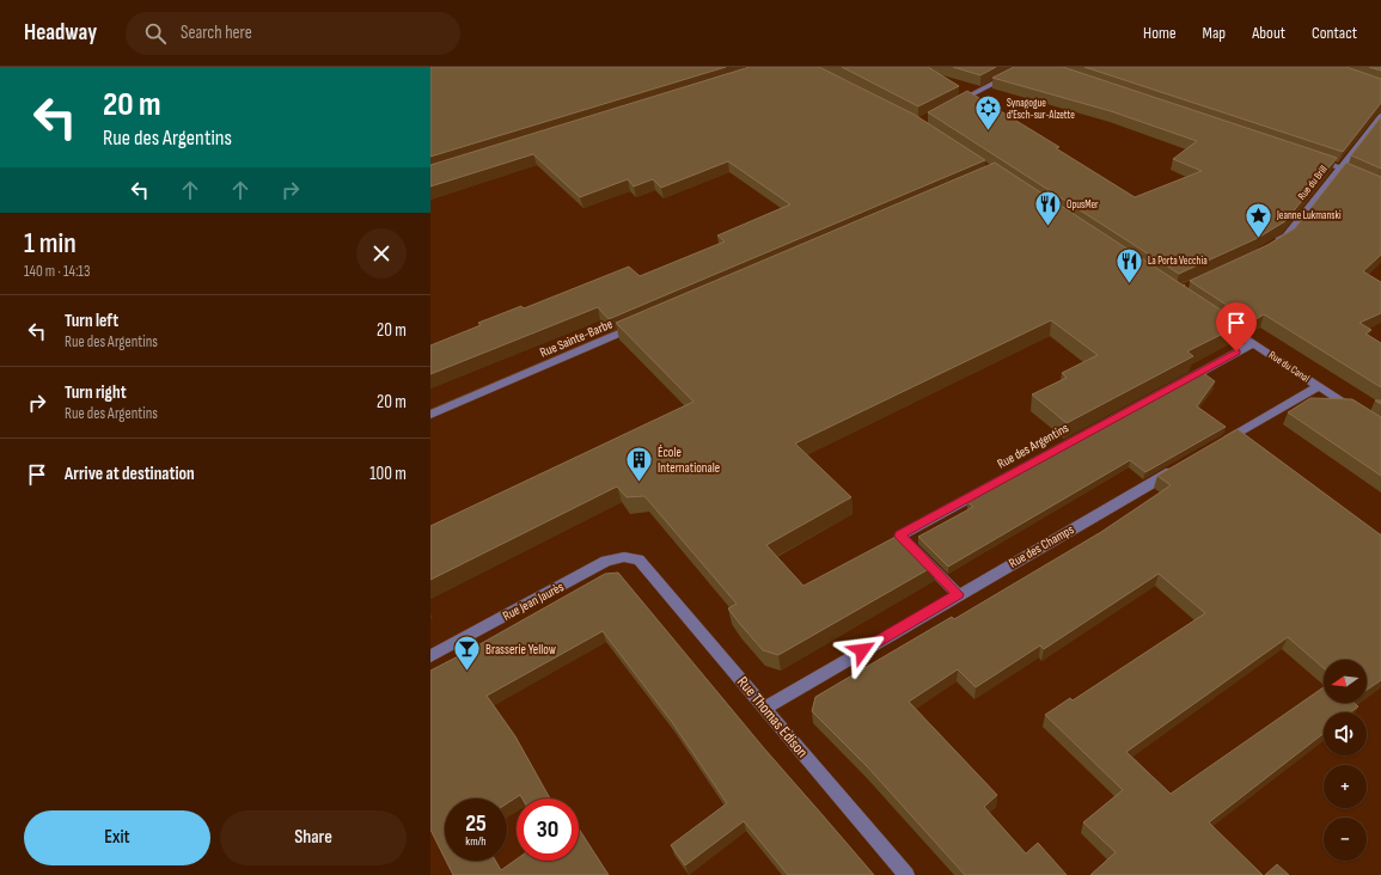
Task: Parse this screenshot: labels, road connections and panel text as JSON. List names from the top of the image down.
{
  "streets": {
    "street": [
      "Rue du Brill",
      "Rue Sainte-Barbe",
      "Rue du Canal",
      "Rue des Argentins",
      "Rue des Champs",
      "Rue Jean Jaurès",
      "Rue Thomas Edison"
    ]
  },
  "crossings": [
    ["Rue du Canal", "Rue des Argentins"],
    ["Rue des Argentins", "Rue des Champs"],
    ["Rue des Champs", "Rue Thomas Edison"],
    ["Rue Jean Jaurès", "Rue Thomas Edison"]
  ],
  "places": {
    "synagogue": ["Synagogue d'Esch-sur-Alzette"],
    "restaurant": ["OpusMer", "La Porta Vecchia"],
    "place": ["Jeanne Lukmanski"],
    "building": ["École Internationale"],
    "bar": ["Brasserie Yellow"]
  },
  "north": "left",
  "page": {
    "header": "Headway",
    "search": "Search here",
    "nav": [
      "Home",
      "Map",
      "About",
      "Contact"
    ],
    "turn": ["20 m", "Rue des Argentins"],
    "heading": ["1 min", "140 m · 14:13"],
    "list": [
      {
        "name": "Turn left",
        "note": "Rue des Argentins",
        "value": "20 m"
      },
      {
        "name": "Turn right",
        "note": "Rue des Argentins",
        "value": "20 m"
      },
      {
        "name": "Arrive at destination",
        "value": "100 m"
      }
    ],
    "map_buttons": ["+", "−"],
    "speed": "25 km/h",
    "limit": "30",
    "buttons": ["Exit", "Share"]
  }
}
